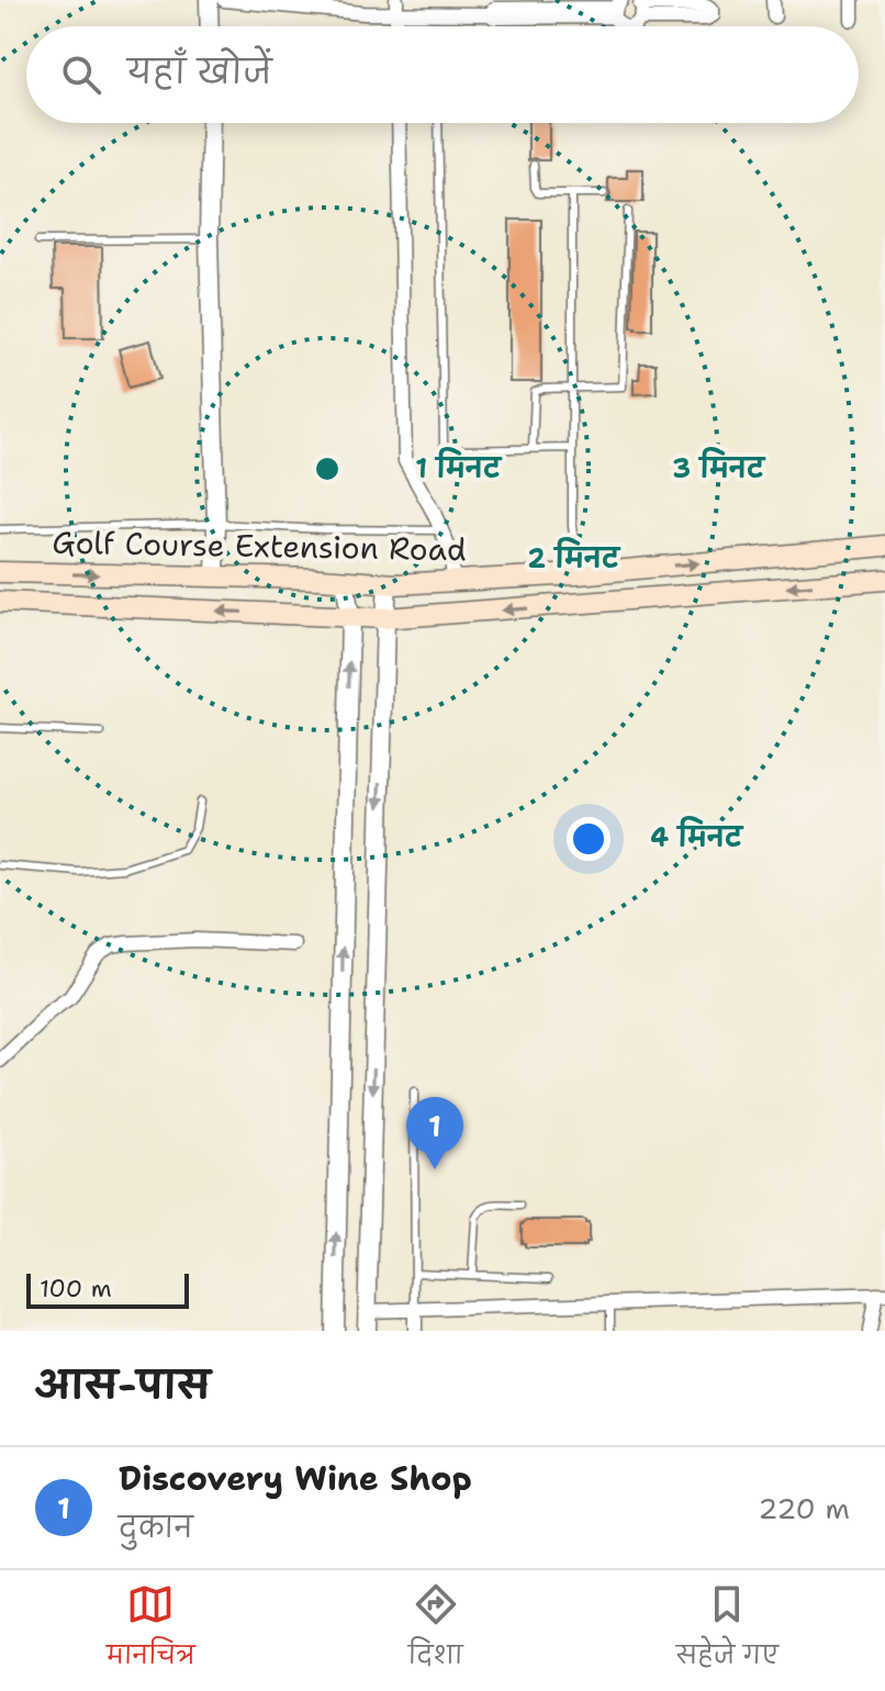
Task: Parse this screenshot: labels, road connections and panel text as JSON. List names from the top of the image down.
{
  "streets": {
    "main road": ["Golf Course Extension Road"]
  },
  "scale_bar": "100 m",
  "page": {
    "search": "यहाँ खोजें",
    "pins": "1",
    "scale": "100 m",
    "heading": "आस-पास",
    "list": [
      {
        "mark": "1",
        "name": "Discovery Wine Shop",
        "note": "दुकान",
        "value": "220 m"
      }
    ],
    "nav": ["मानचित्र", "दिशा", "सहेजे गए"]
  },
  "rings": [
    "1 मिनट",
    "3 मिनट",
    "2 मिनट",
    "4 मिनट"
  ]
}
